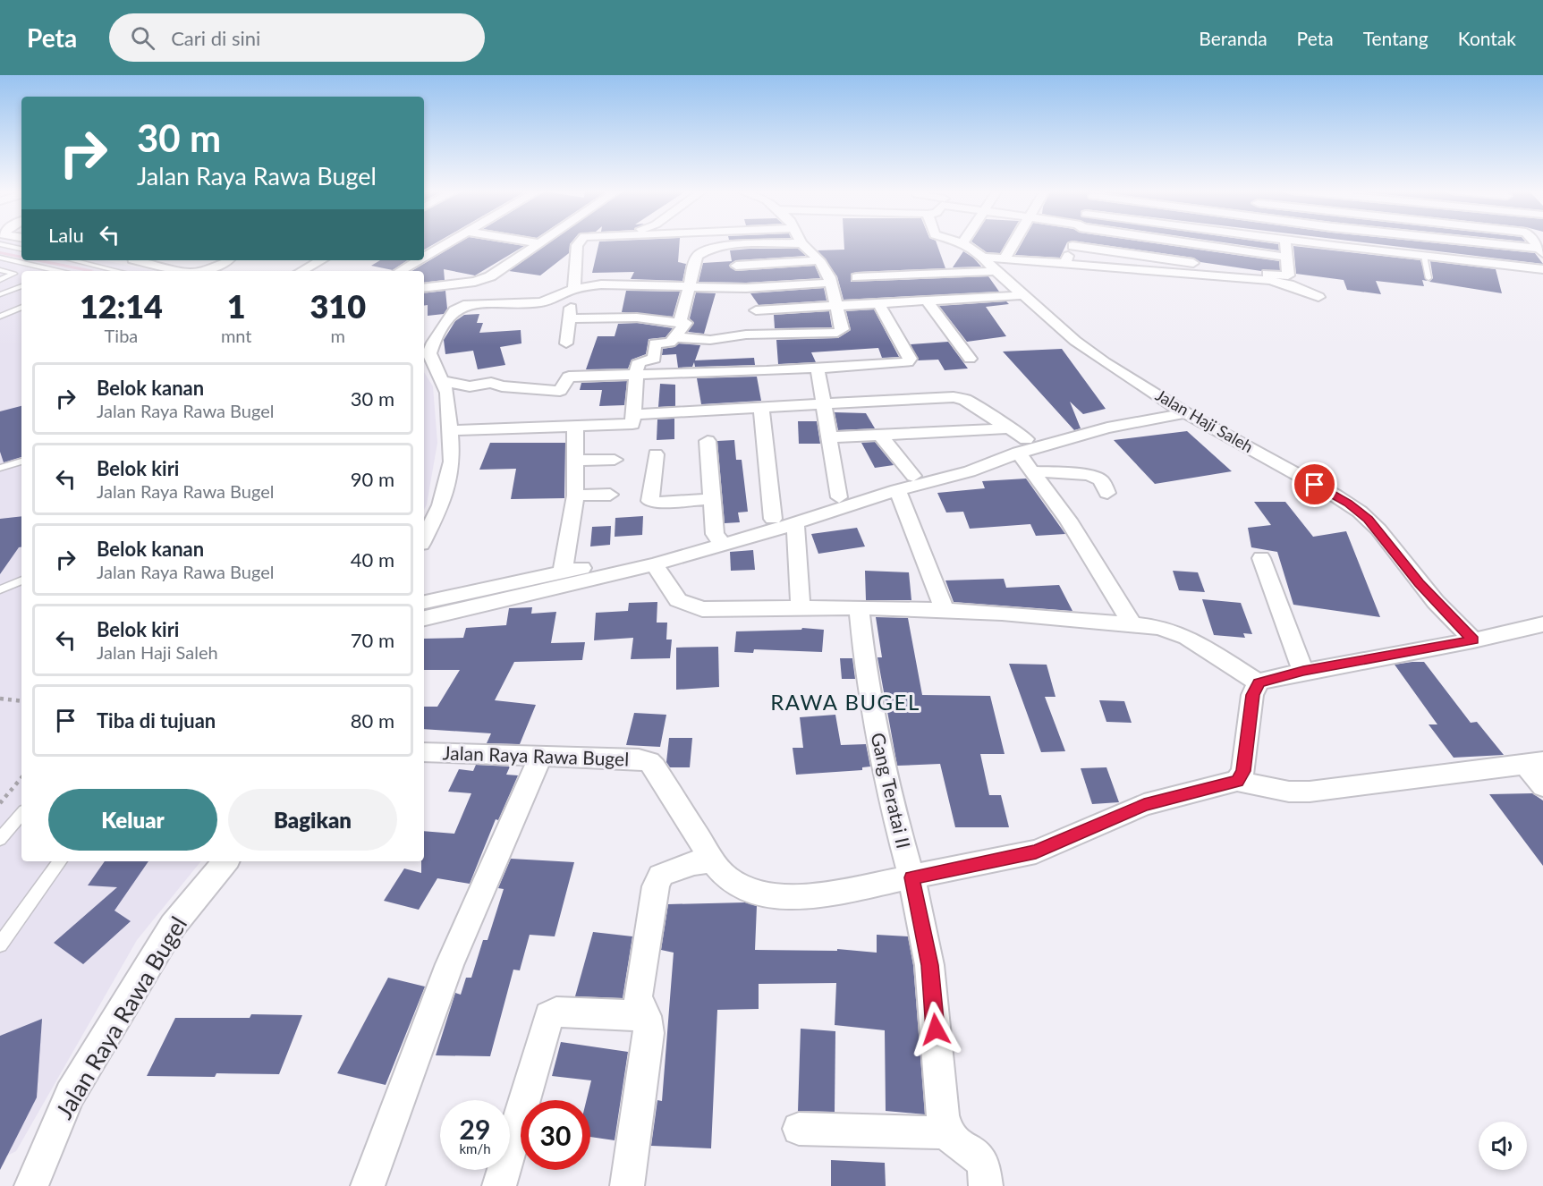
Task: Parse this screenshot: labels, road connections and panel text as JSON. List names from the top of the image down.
{
  "streets": {
    "street": ["Jalan Haji Saleh", "Jalan Raya Rawa Bugel", "Gang Teratai II"]
  },
  "crossings": [
    ["Jalan Raya Rawa Bugel", "Gang Teratai II"]
  ],
  "districts": ["RAWA BUGEL"],
  "page": {
    "header": "Peta",
    "search": "Cari di sini",
    "nav": [
      "Beranda",
      "Peta",
      "Tentang",
      "Kontak"
    ],
    "turn": ["30 m", "Jalan Raya Rawa Bugel"],
    "then": "Lalu",
    "eta": [
      "12:14",
      "Tiba",
      "1",
      "mnt",
      "310",
      "m"
    ],
    "list": [
      {
        "name": "Belok kanan",
        "note": "Jalan Raya Rawa Bugel",
        "value": "30 m"
      },
      {
        "name": "Belok kiri",
        "note": "Jalan Raya Rawa Bugel",
        "value": "90 m"
      },
      {
        "name": "Belok kanan",
        "note": "Jalan Raya Rawa Bugel",
        "value": "40 m"
      },
      {
        "name": "Belok kiri",
        "note": "Jalan Haji Saleh",
        "value": "70 m"
      },
      {
        "name": "Tiba di tujuan",
        "value": "80 m"
      }
    ],
    "buttons": ["Keluar", "Bagikan"],
    "speed": "29 km/h",
    "limit": "30"
  }
}
